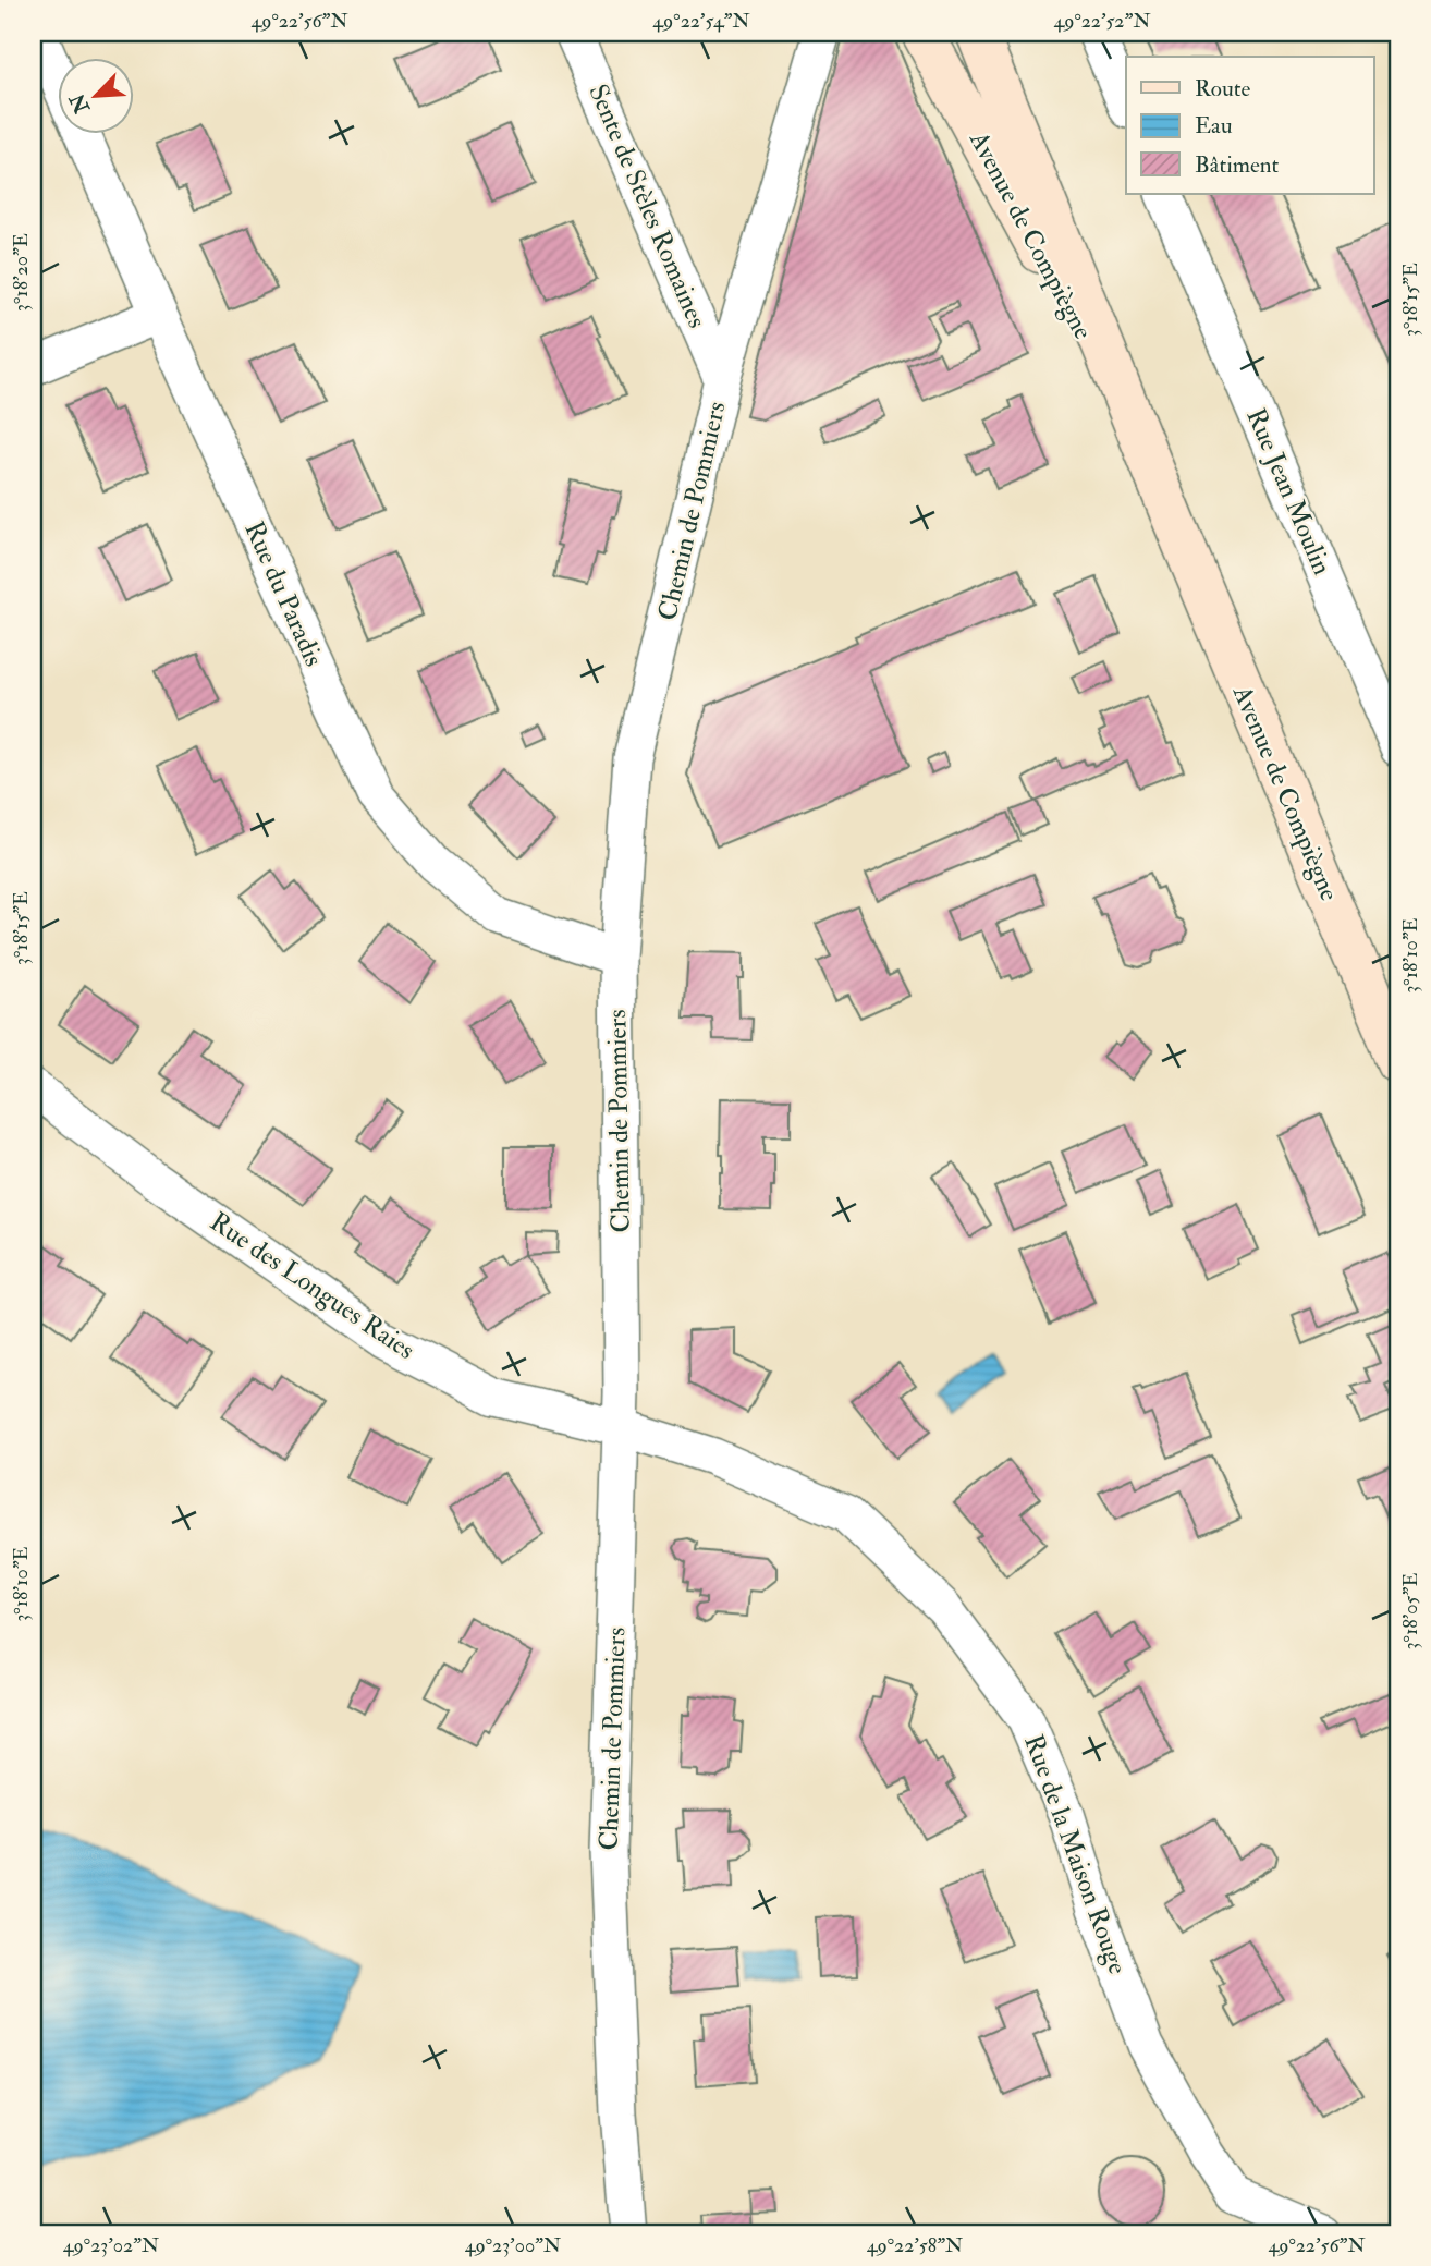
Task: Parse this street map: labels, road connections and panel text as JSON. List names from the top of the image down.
{
  "streets": {
    "main road": ["Avenue de Compiègne"],
    "street": [
      "Sente de Stèles Romaines",
      "Rue Jean Moulin",
      "Chemin de Pommiers",
      "Rue du Paradis",
      "Rue des Longues Raies",
      "Rue de la Maison Rouge"
    ]
  },
  "crossings": [
    ["Sente de Stèles Romaines", "Chemin de Pommiers"],
    ["Chemin de Pommiers", "Rue du Paradis"],
    ["Chemin de Pommiers", "Rue des Longues Raies"],
    ["Chemin de Pommiers", "Rue de la Maison Rouge"],
    ["Rue des Longues Raies", "Rue de la Maison Rouge"]
  ],
  "legend": ["Route", "Eau", "Bâtiment"],
  "north": "bottom left",
  "coordinates": [
    "49°22'56\"N",
    "49°22'54\"N",
    "49°22'52\"N",
    "3°18'20\"E",
    "3°18'15\"E",
    "3°18'10\"E",
    "3°18'05\"E",
    "49°23'02\"N",
    "49°23'00\"N",
    "49°22'58\"N"
  ]
}
